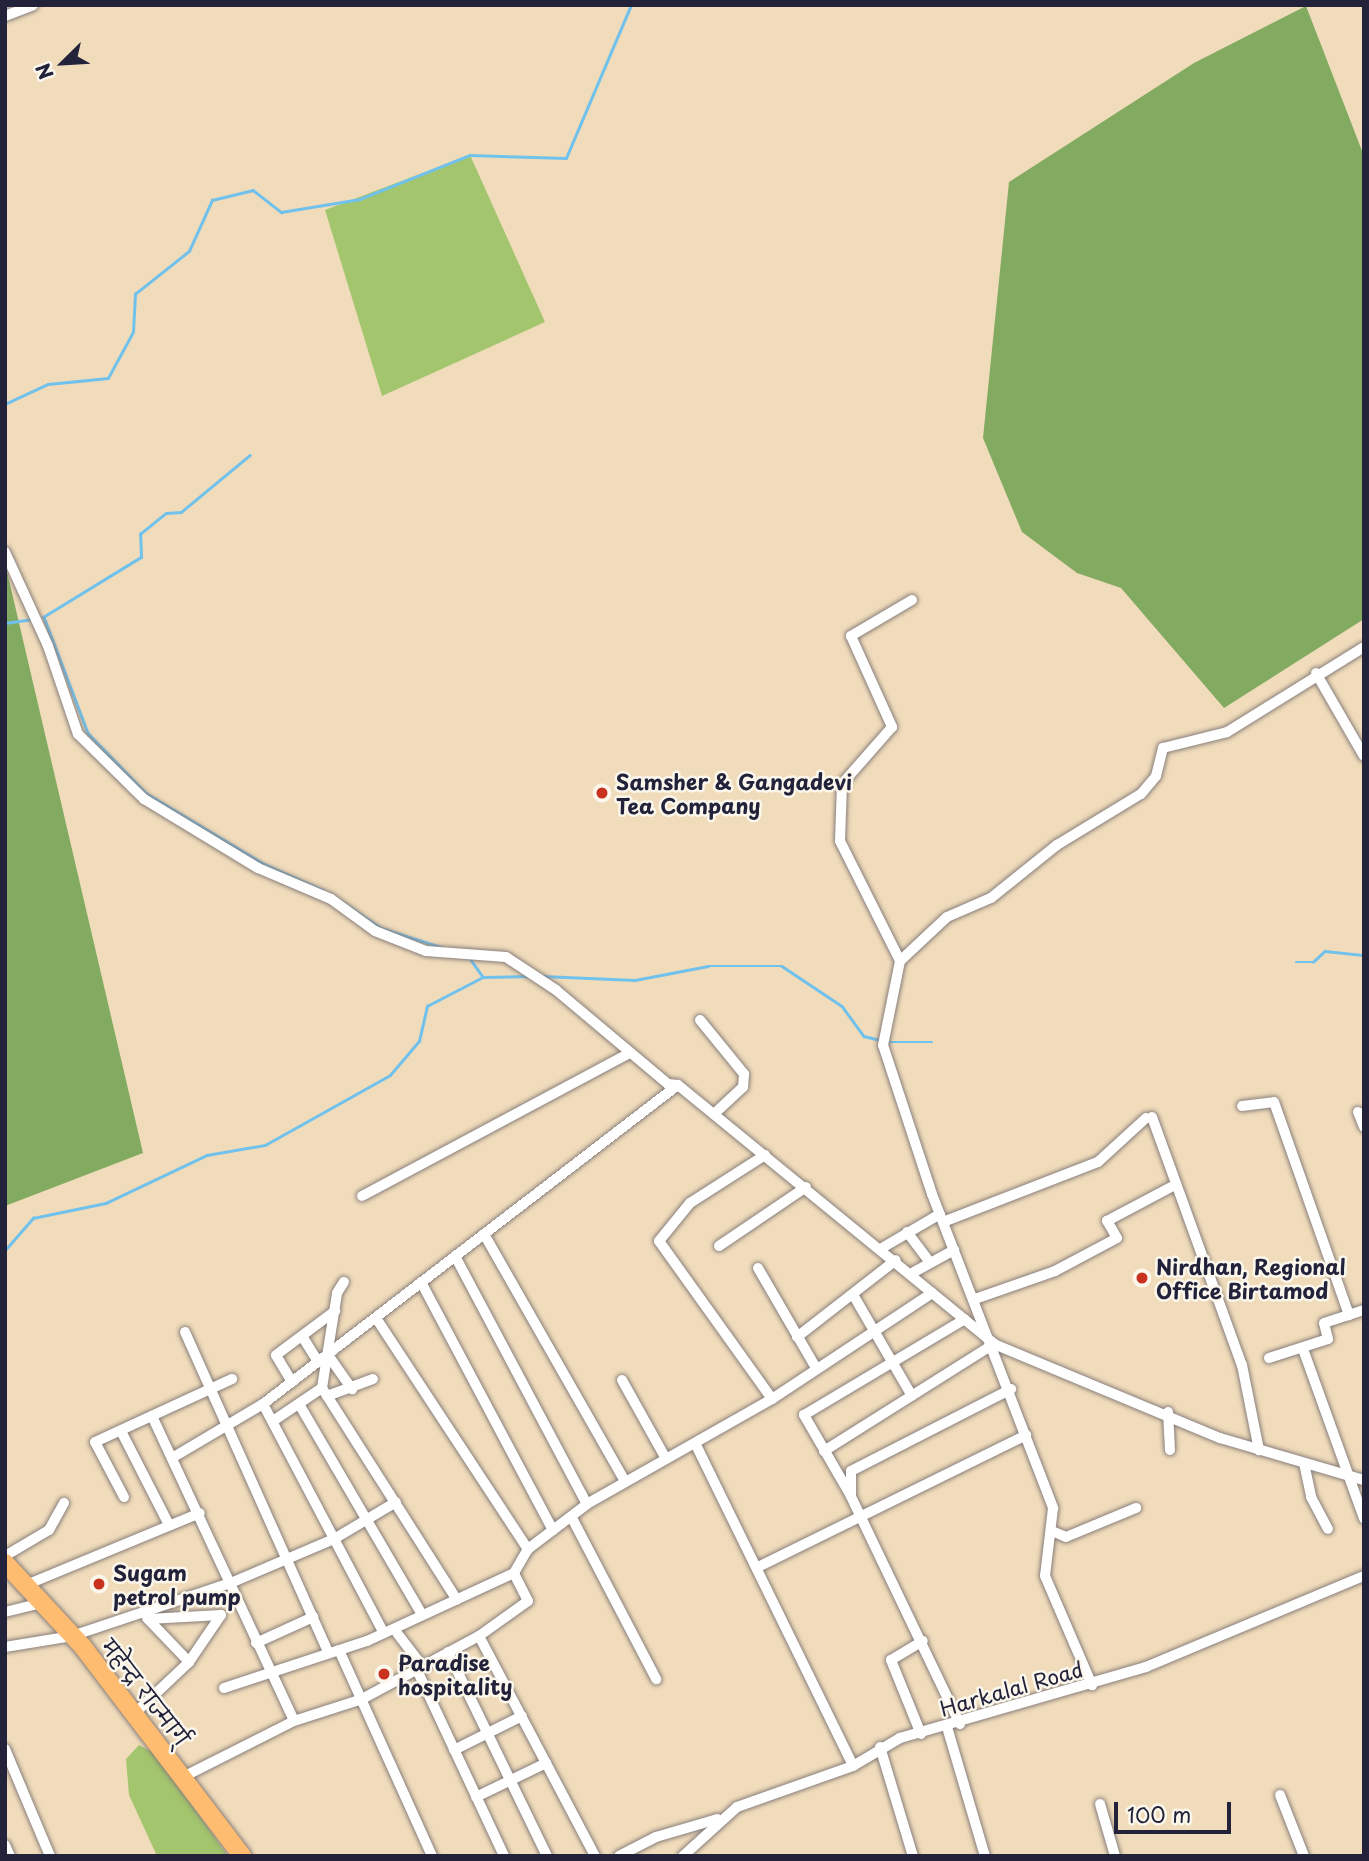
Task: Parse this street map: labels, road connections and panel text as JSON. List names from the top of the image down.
{
  "streets": {
    "highway": ["महेन्द्र राज्मार्ग्"],
    "street": ["Harkalal Road"]
  },
  "places": [
    "Samsher & Gangadevi Tea Company",
    "Nirdhan, Regional Office Birtamod",
    "Sugam petrol pump",
    "Paradise hospitality"
  ],
  "scale_bar": "100 m",
  "north": "bottom left"
}
